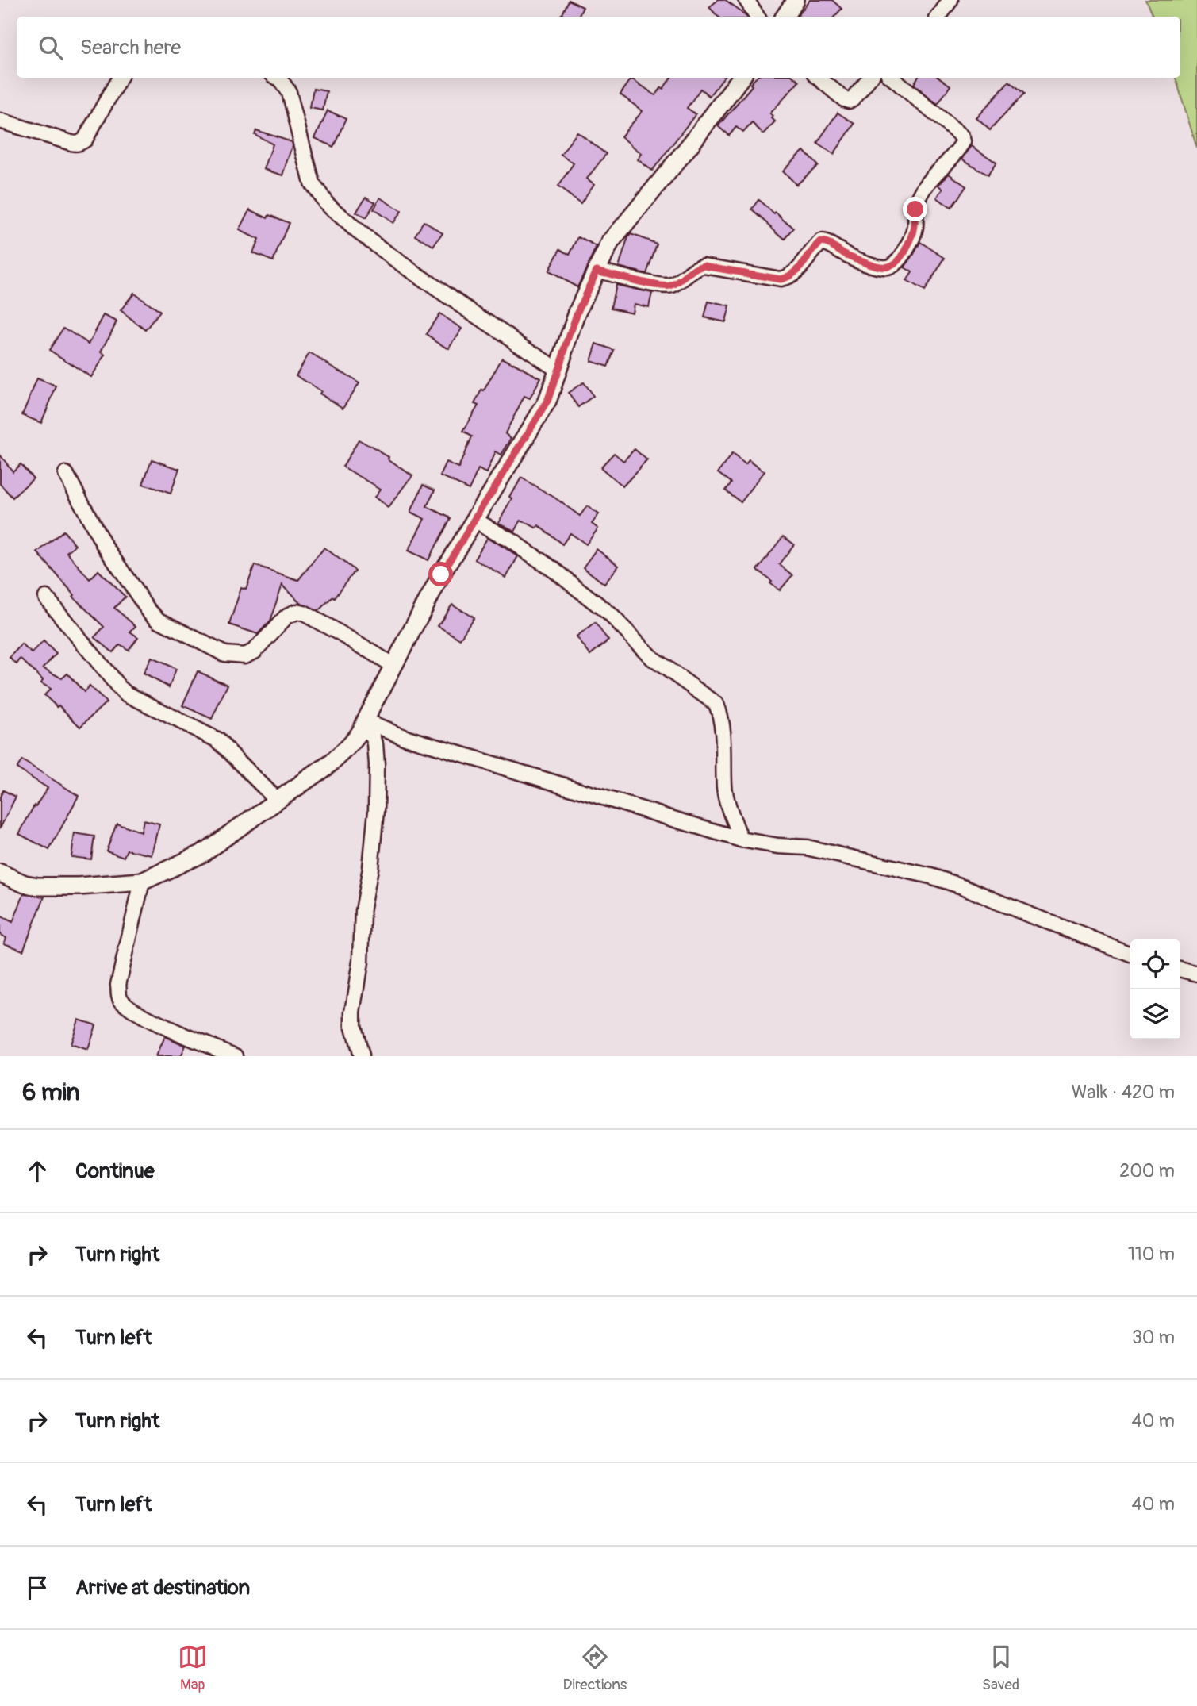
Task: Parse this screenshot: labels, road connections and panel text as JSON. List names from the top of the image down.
{
  "page": {
    "search": "Search here",
    "heading": ["6 min", "Walk · 420 m"],
    "list": [
      ["Continue", "200 m"],
      ["Turn right", "110 m"],
      ["Turn left", "30 m"],
      ["Turn right", "40 m"],
      ["Turn left", "40 m"],
      "Arrive at destination"
    ],
    "nav": ["Map", "Directions", "Saved"]
  }
}
